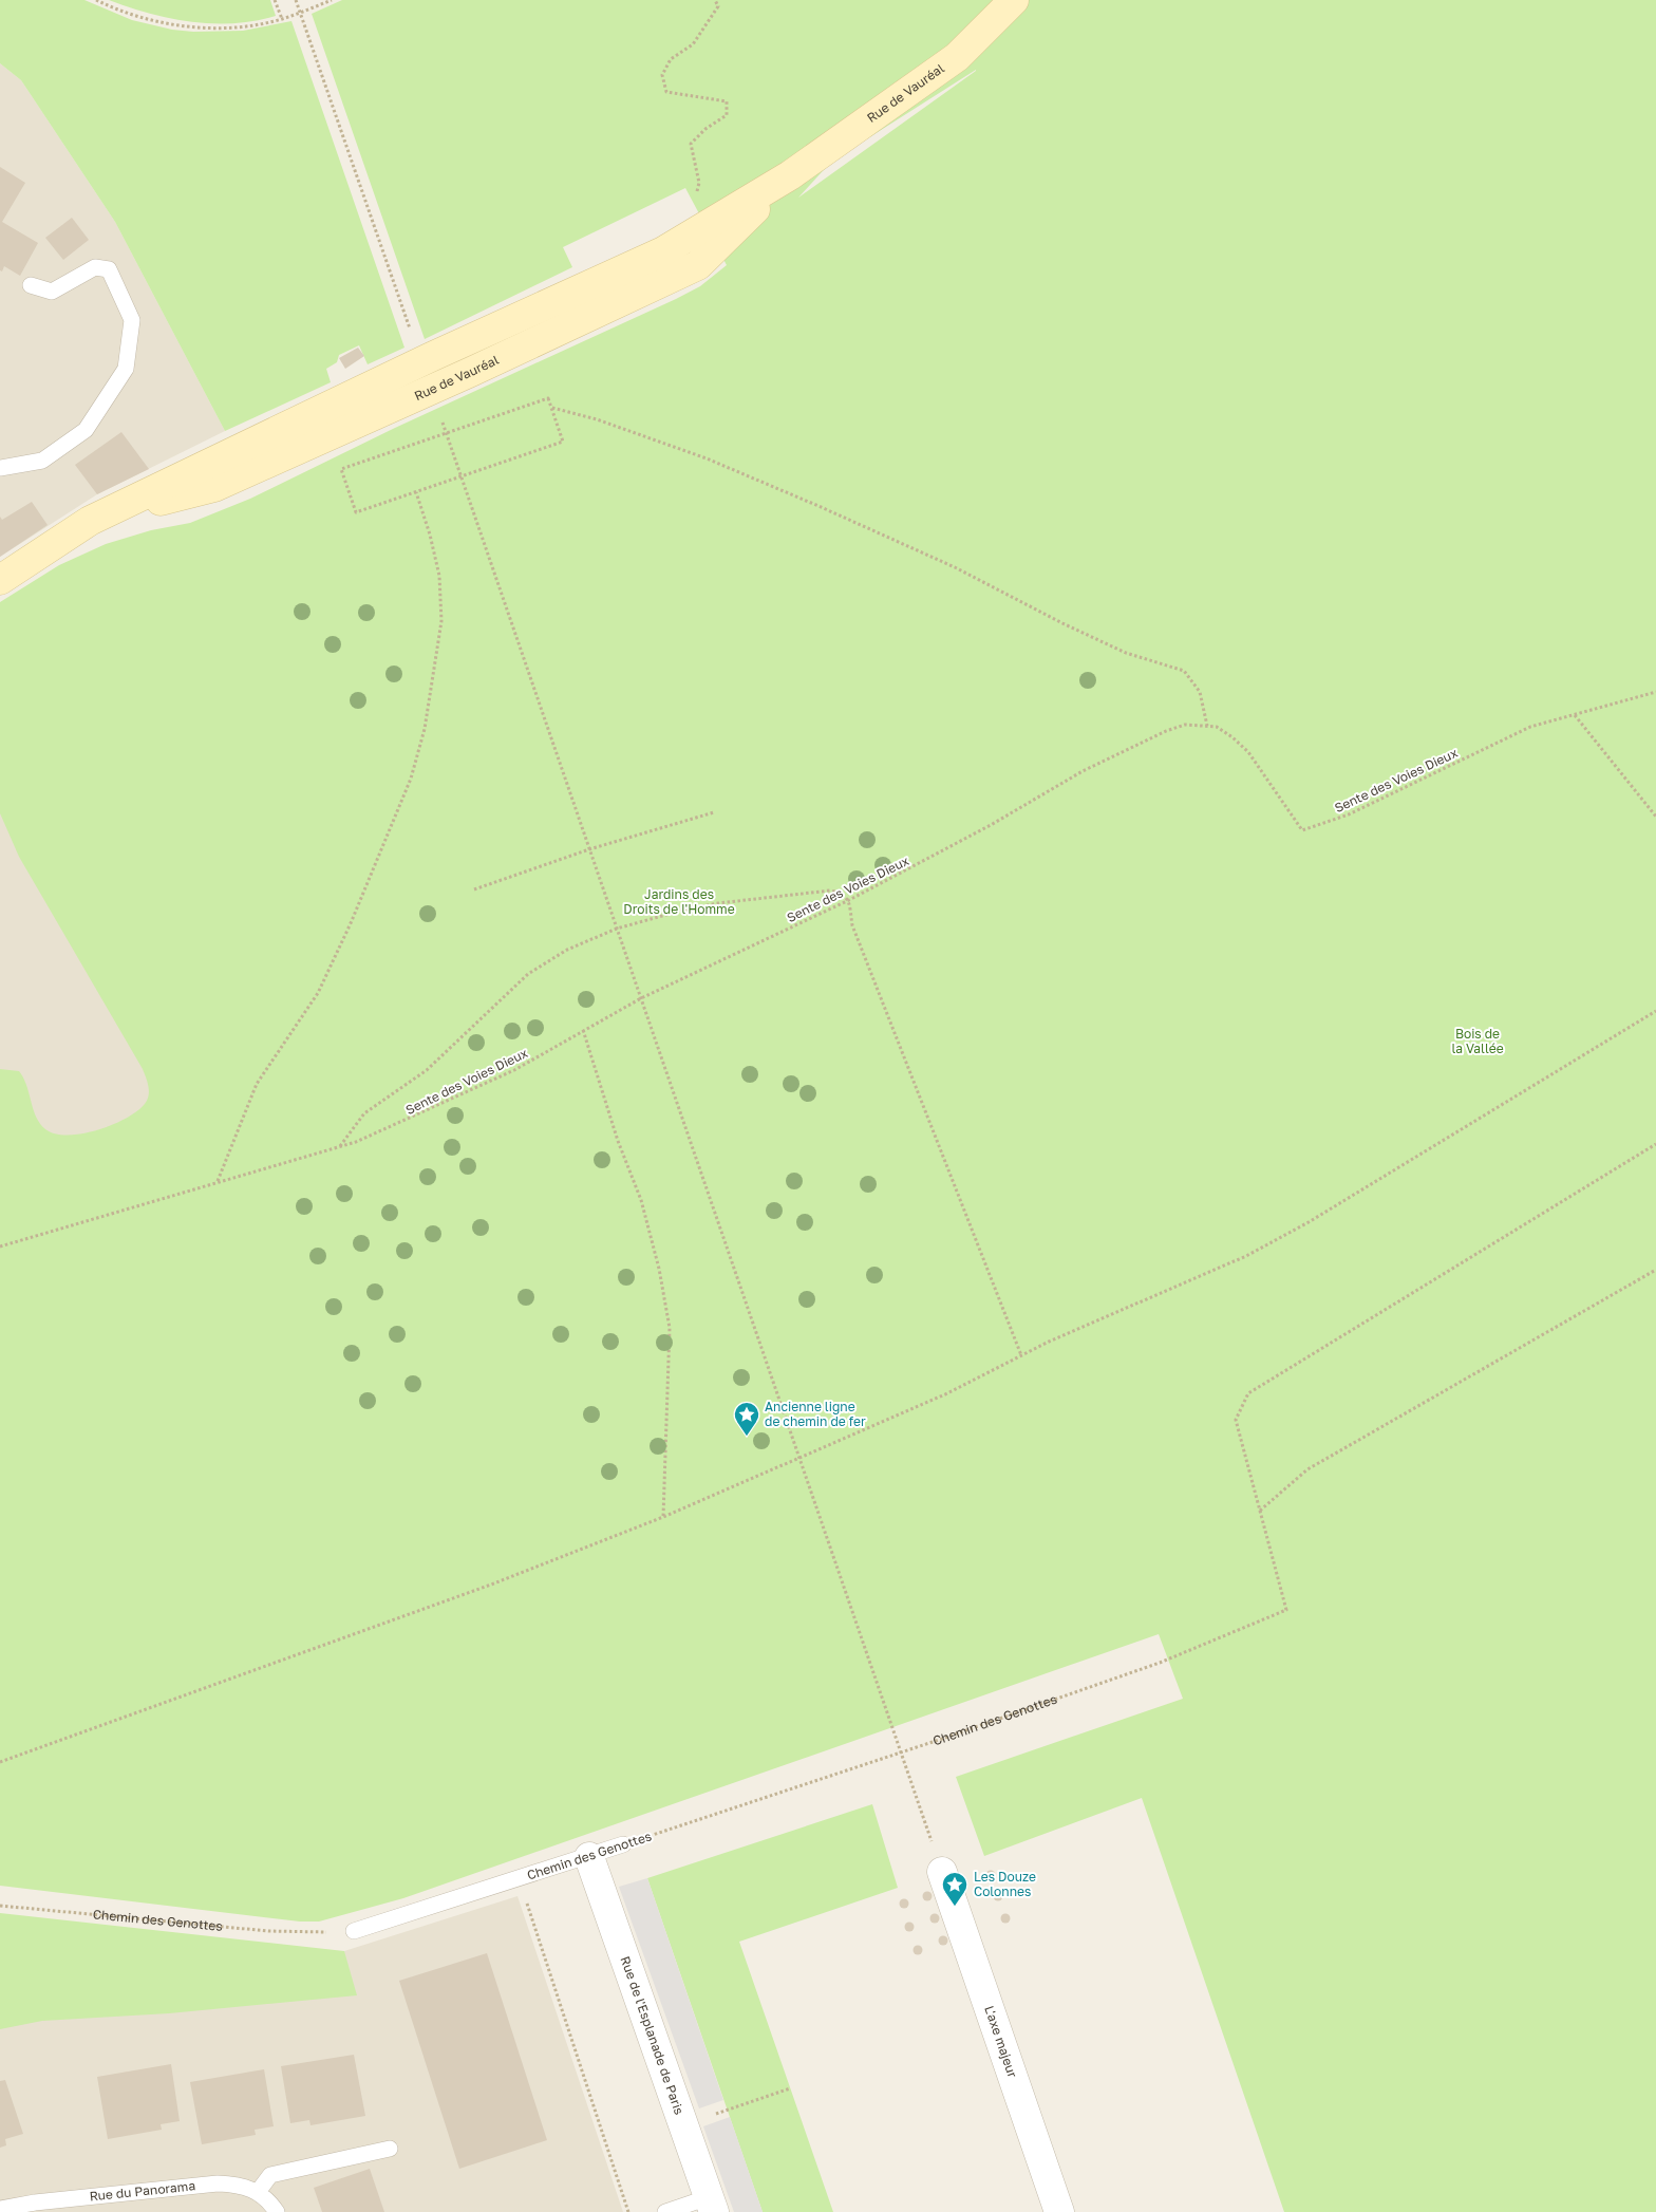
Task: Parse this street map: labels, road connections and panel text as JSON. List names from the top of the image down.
{
  "streets": {
    "street": ["Rue de Vauréal", "Rue de l'Esplanade de Paris", "L'axe majeur"],
    "lane": ["Chemin des Genottes", "Rue du Panorama"],
    "path": ["Sente des Voies Dieux"]
  },
  "crossings": [
    ["Chemin des Genottes", "Rue de l'Esplanade de Paris"]
  ],
  "parks": ["Jardins des Droits de l'Homme", "Bois de la Vallée"],
  "places": {
    "place": ["Ancienne ligne de chemin de fer", "Les Douze Colonnes"]
  }
}
